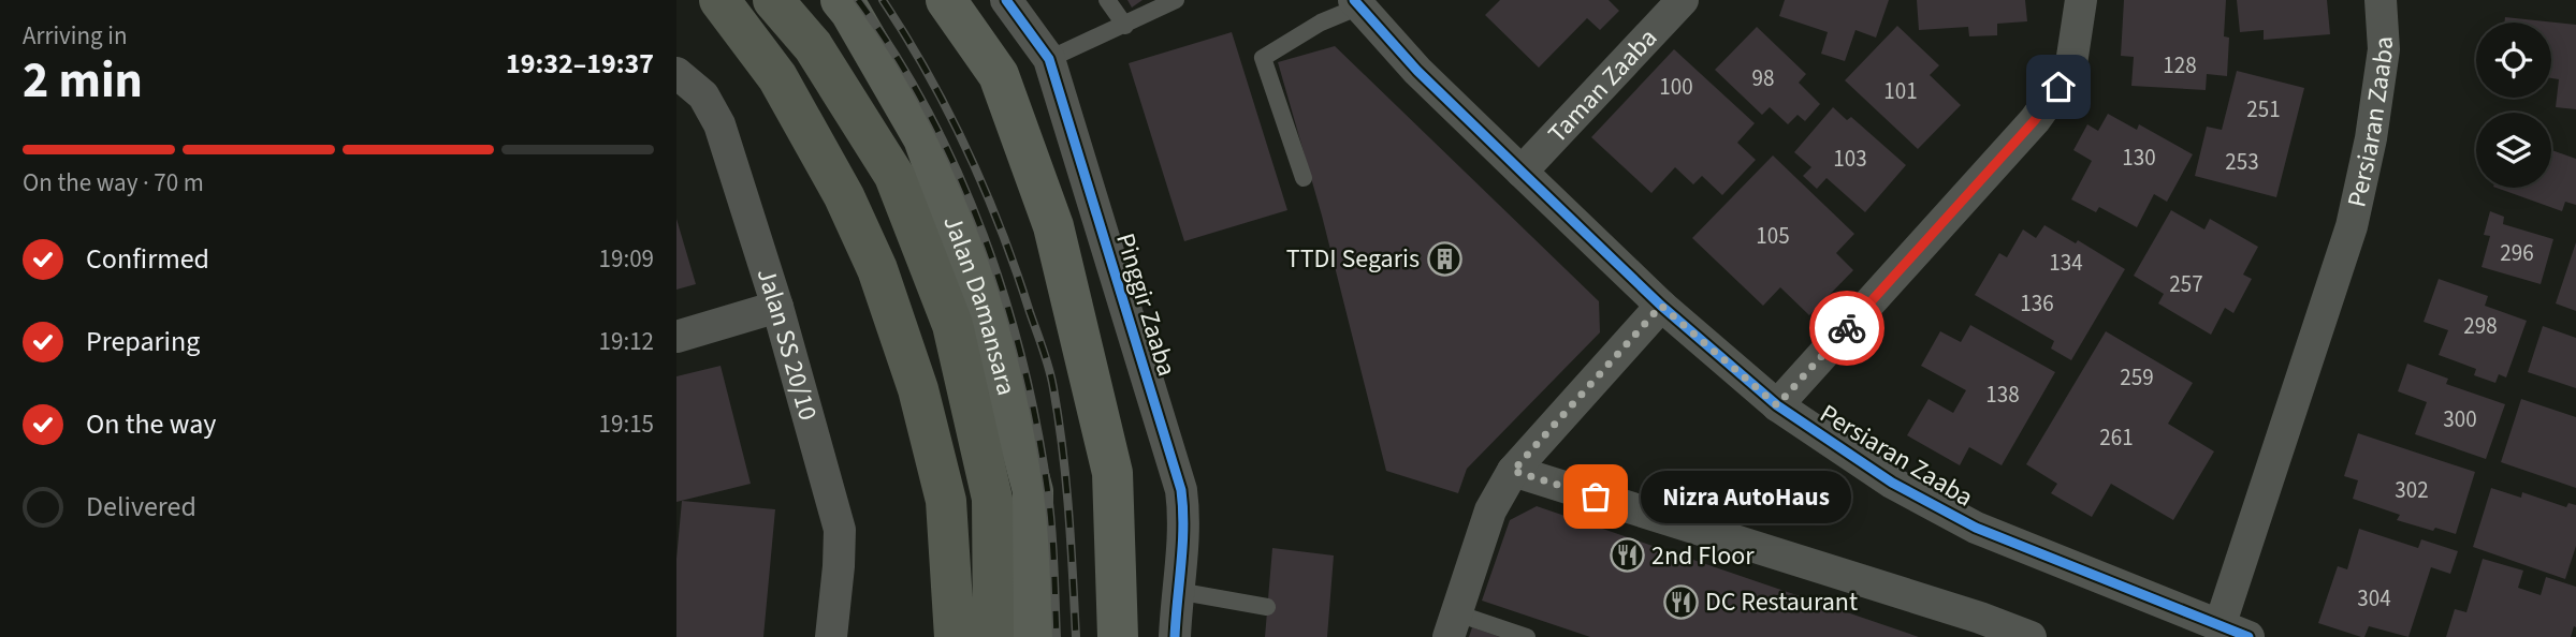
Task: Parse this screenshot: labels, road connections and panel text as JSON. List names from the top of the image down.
{
  "streets": {
    "main road": ["Jalan Damansara"],
    "street": [
      "Taman Zaaba",
      "Persiaran Zaaba",
      "Pinggir Zaaba",
      "Jalan SS 20/10"
    ]
  },
  "crossings": [
    ["Taman Zaaba", "Persiaran Zaaba"]
  ],
  "places": {
    "building": ["TTDI Segaris"],
    "other": ["Nizra AutoHaus"],
    "restaurant": ["2nd Floor", "DC Restaurant"]
  },
  "house_numbers": [
    "128",
    "98",
    "100",
    "101",
    "251",
    "130",
    "103",
    "253",
    "105",
    "296",
    "134",
    "257",
    "136",
    "298",
    "259",
    "138",
    "300",
    "261",
    "302",
    "304"
  ],
  "page": {
    "heading": ["2 min", "Arriving in", "19:32–19:37"],
    "bar": "On the way · 70 m",
    "list": [
      ["Confirmed", "19:09"],
      ["Preparing", "19:12"],
      ["On the way", "19:15"],
      "Delivered"
    ],
    "bubble": "Nizra AutoHaus"
  }
}
